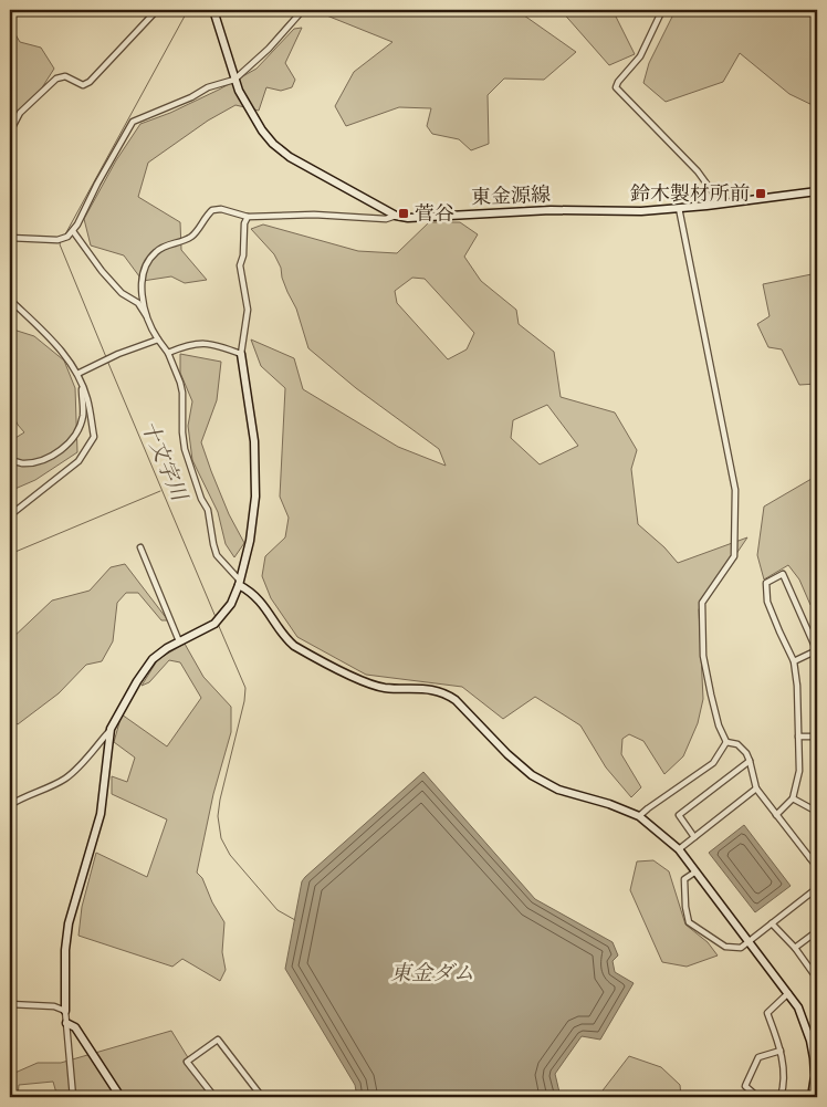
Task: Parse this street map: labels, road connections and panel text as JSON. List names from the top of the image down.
{
  "streets": {
    "street": ["東金源線"]
  },
  "water": ["十文字川", "東金ダム"],
  "places": {
    "transit": ["鈴木製材所前", "菅谷"]
  }
}
